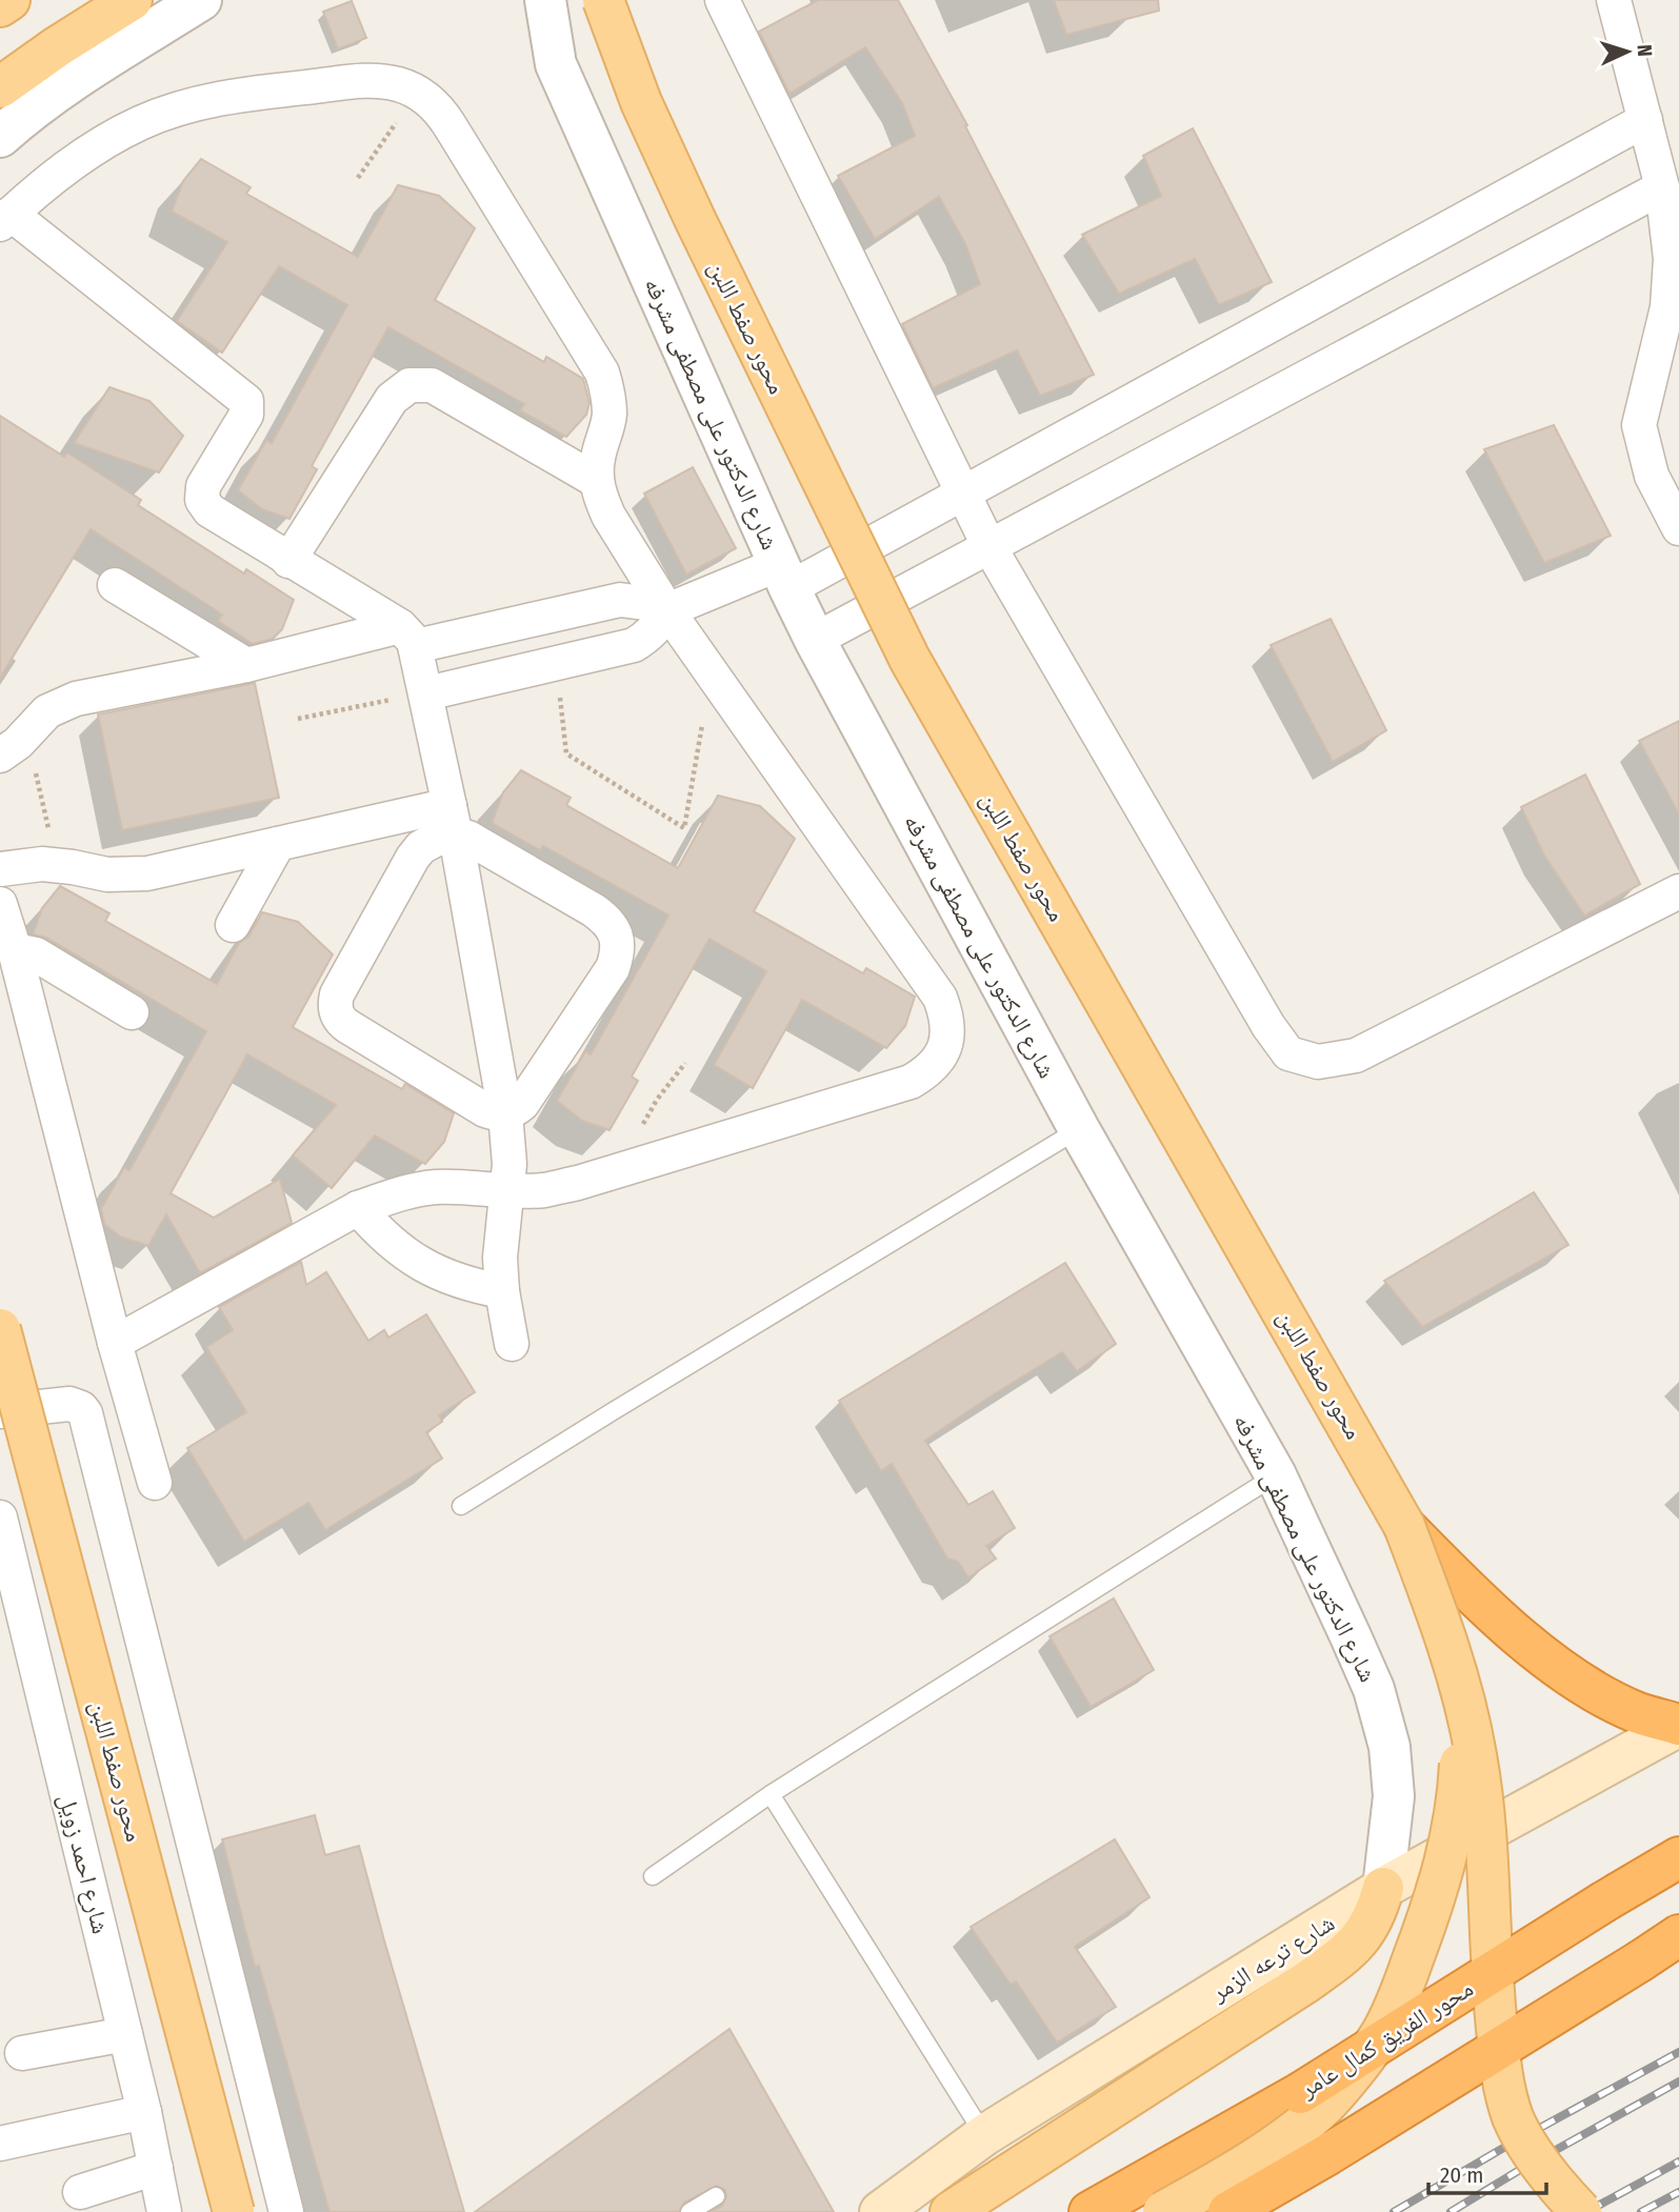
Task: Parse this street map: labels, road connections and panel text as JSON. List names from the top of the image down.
{
  "streets": {
    "highway": ["محور الفريق كمال عامر"],
    "main road": ["محور صفط اللبن", "شارع ترعه الزمر"],
    "street": ["شارع الدكتور على مصطفى مشرفه", "شارع احمد زويل"]
  },
  "crossings": [
    ["شارع الدكتور على مصطفى مشرفه", "شارع ترعه الزمر"]
  ],
  "scale_bar": "20 m",
  "north": "right"
}
